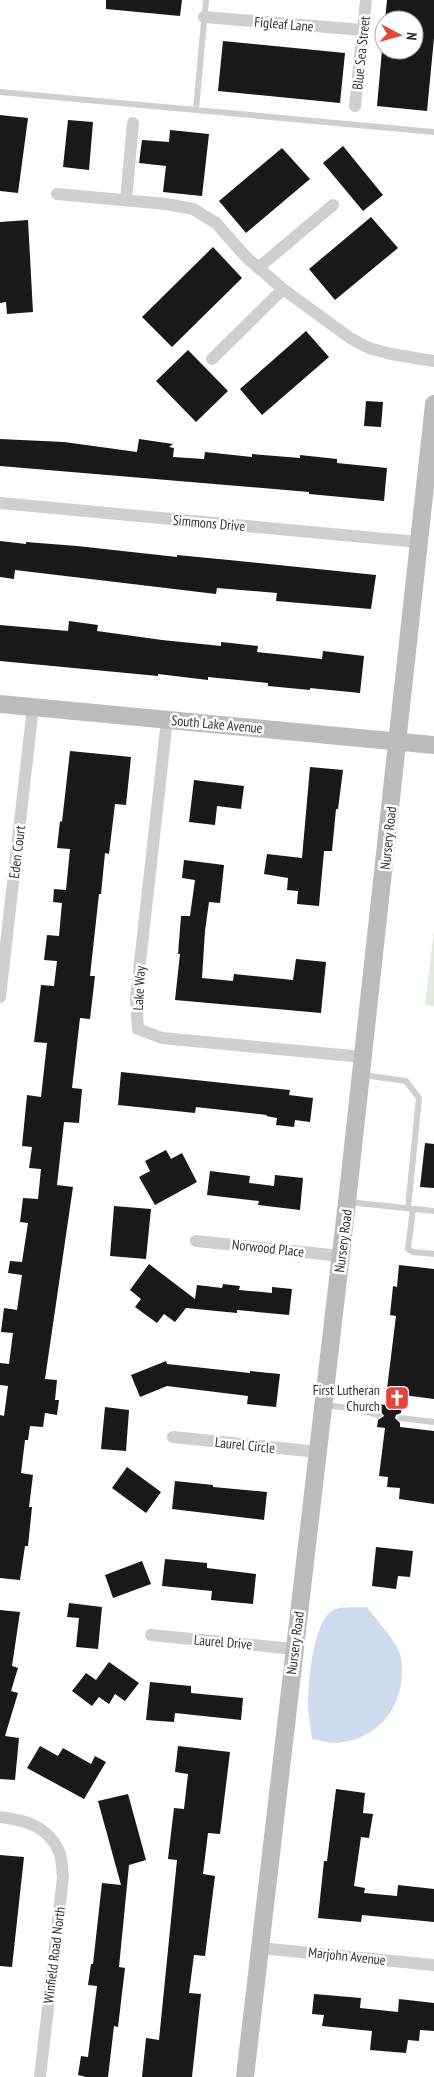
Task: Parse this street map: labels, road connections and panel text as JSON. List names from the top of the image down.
{
  "streets": {
    "street": [
      "Figleaf Lane",
      "Blue Sea Street",
      "Simmons Drive",
      "South Lake Avenue",
      "Nursery Road",
      "Eden Court",
      "Lake Way",
      "Norwood Place",
      "Laurel Circle",
      "Laurel Drive",
      "Winfield Road North",
      "Marjohn Avenue"
    ]
  },
  "crossings": [
    ["Figleaf Lane", "Blue Sea Street"],
    ["Simmons Drive", "Nursery Road"],
    ["South Lake Avenue", "Nursery Road"],
    ["South Lake Avenue", "Eden Court"],
    ["South Lake Avenue", "Lake Way"],
    ["Nursery Road", "Lake Way"],
    ["Nursery Road", "Norwood Place"],
    ["Nursery Road", "Laurel Circle"],
    ["Nursery Road", "Laurel Drive"],
    ["Nursery Road", "Marjohn Avenue"]
  ],
  "places": {
    "church": ["First Lutheran Church"]
  },
  "north": "right"
}
